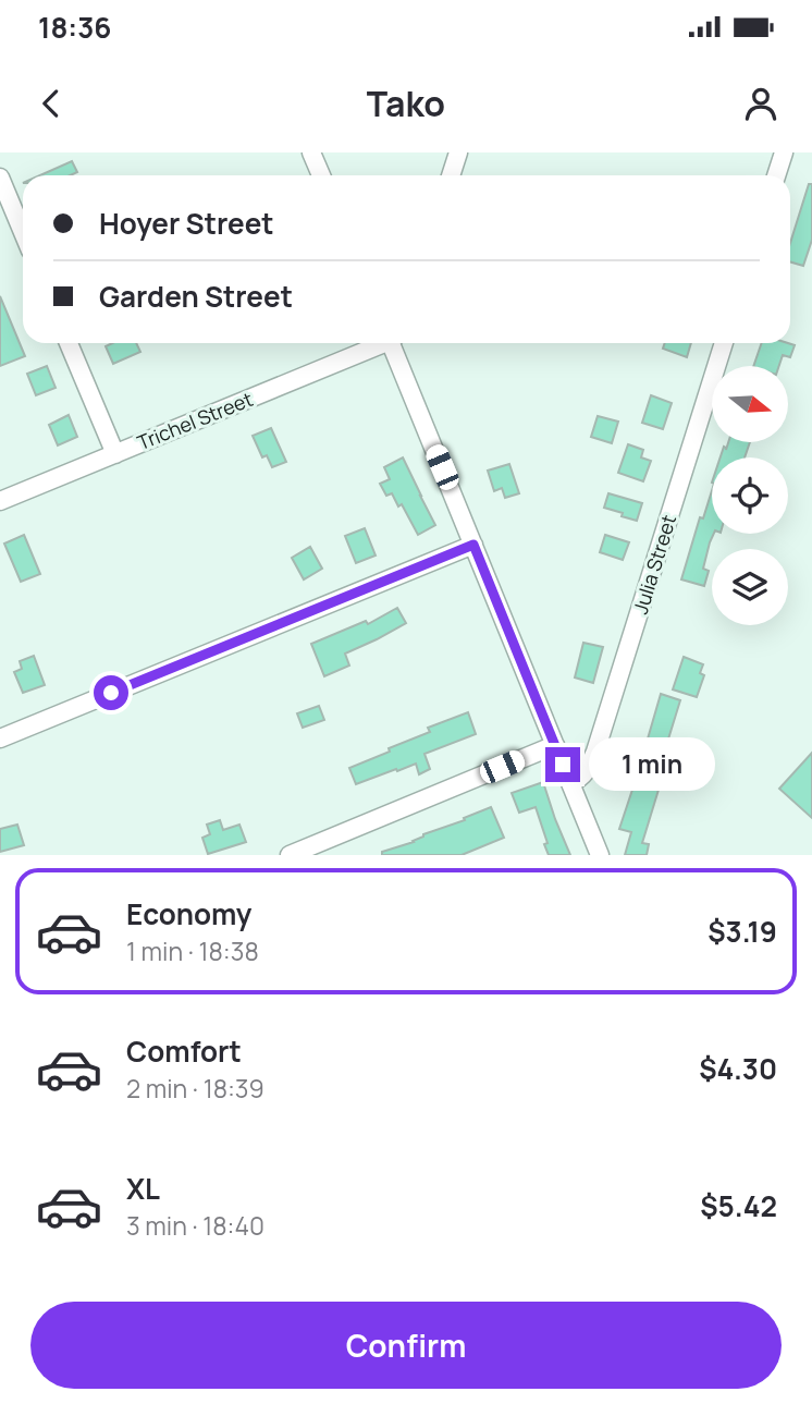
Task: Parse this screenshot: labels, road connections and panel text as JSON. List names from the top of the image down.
{
  "streets": {
    "street": ["Trichel Street", "Julia Street"]
  },
  "north": "right",
  "page": {
    "status": "18:36",
    "header": "Tako",
    "banner": ["Hoyer Street", "Garden Street"],
    "bubble": "1 min",
    "list": [
      {
        "name": "Economy",
        "note": "1 min · 18:38",
        "value": "$3.19"
      },
      {
        "name": "Comfort",
        "note": "2 min · 18:39",
        "value": "$4.30"
      },
      {
        "name": "XL",
        "note": "3 min · 18:40",
        "value": "$5.42"
      }
    ],
    "buttons": "Confirm"
  }
}
